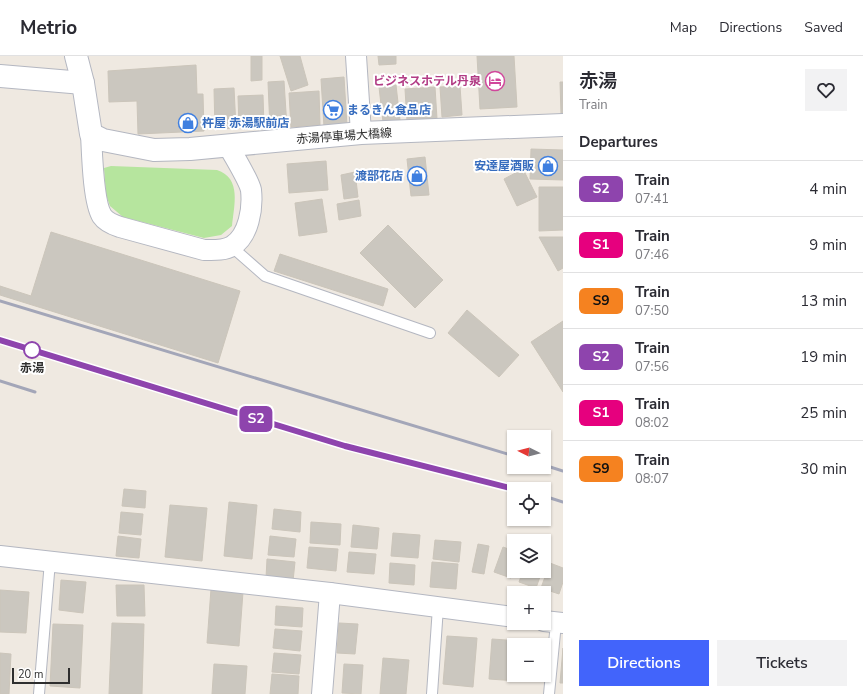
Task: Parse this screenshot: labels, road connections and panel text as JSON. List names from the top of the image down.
{
  "streets": {
    "main road": ["赤湯停車場大橋線"]
  },
  "places": {
    "hotel": ["ビジネスホテル丹泉"],
    "supermarket": ["まるきん食品店"],
    "shop": ["杵屋 赤湯駅前店", "安達屋酒販", "渡部花店"],
    "other": ["赤湯"]
  },
  "scale_bar": "20 m",
  "north": "left",
  "page": {
    "header": "Metrio",
    "nav": ["Map", "Directions", "Saved"],
    "on_map": "S2",
    "heading": [
      ["赤湯", "Train"],
      "Departures"
    ],
    "list": [
      {
        "mark": "S2",
        "name": "Train",
        "note": "07:41",
        "value": "4 min"
      },
      {
        "mark": "S1",
        "name": "Train",
        "note": "07:46",
        "value": "9 min"
      },
      {
        "mark": "S9",
        "name": "Train",
        "note": "07:50",
        "value": "13 min"
      },
      {
        "mark": "S2",
        "name": "Train",
        "note": "07:56",
        "value": "19 min"
      },
      {
        "mark": "S1",
        "name": "Train",
        "note": "08:02",
        "value": "25 min"
      },
      {
        "mark": "S9",
        "name": "Train",
        "note": "08:07",
        "value": "30 min"
      }
    ],
    "map_buttons": ["+", "−"],
    "buttons": ["Directions", "Tickets"],
    "scale": "20 m"
  }
}
